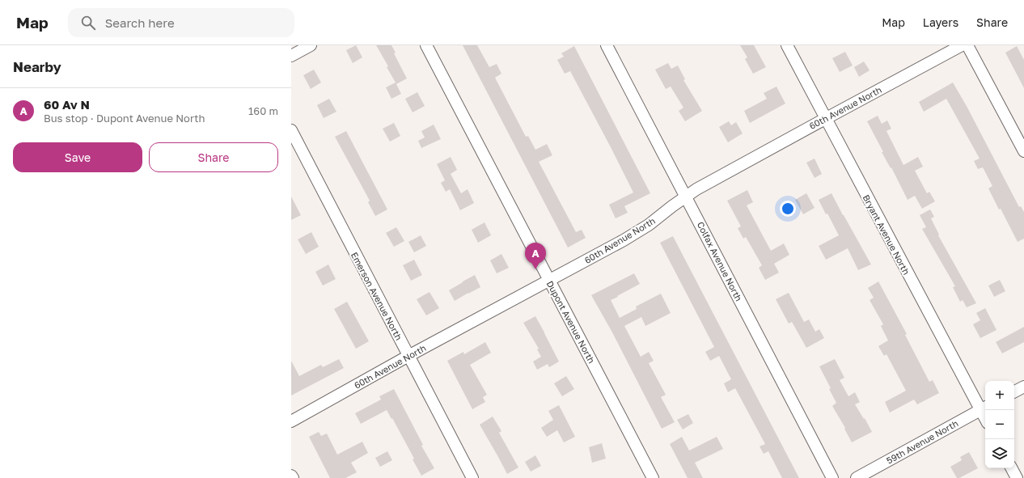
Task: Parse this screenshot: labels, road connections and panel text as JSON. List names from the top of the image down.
{
  "streets": {
    "street": [
      "60th Avenue North",
      "Bryant Avenue North",
      "Colfax Avenue North",
      "Emerson Avenue North",
      "Dupont Avenue North",
      "59th Avenue North"
    ]
  },
  "crossings": [
    ["60th Avenue North", "Bryant Avenue North"],
    ["60th Avenue North", "Colfax Avenue North"],
    ["60th Avenue North", "Emerson Avenue North"],
    ["60th Avenue North", "Dupont Avenue North"],
    ["Bryant Avenue North", "59th Avenue North"]
  ],
  "page": {
    "header": "Map",
    "search": "Search here",
    "nav": ["Map", "Layers", "Share"],
    "heading": "Nearby",
    "list": [
      {
        "mark": "A",
        "name": "60 Av N",
        "note": "Bus stop · Dupont Avenue North",
        "value": "160 m"
      }
    ],
    "buttons": ["Save", "Share"],
    "pins": "A",
    "map_buttons": ["+", "−"]
  }
}
